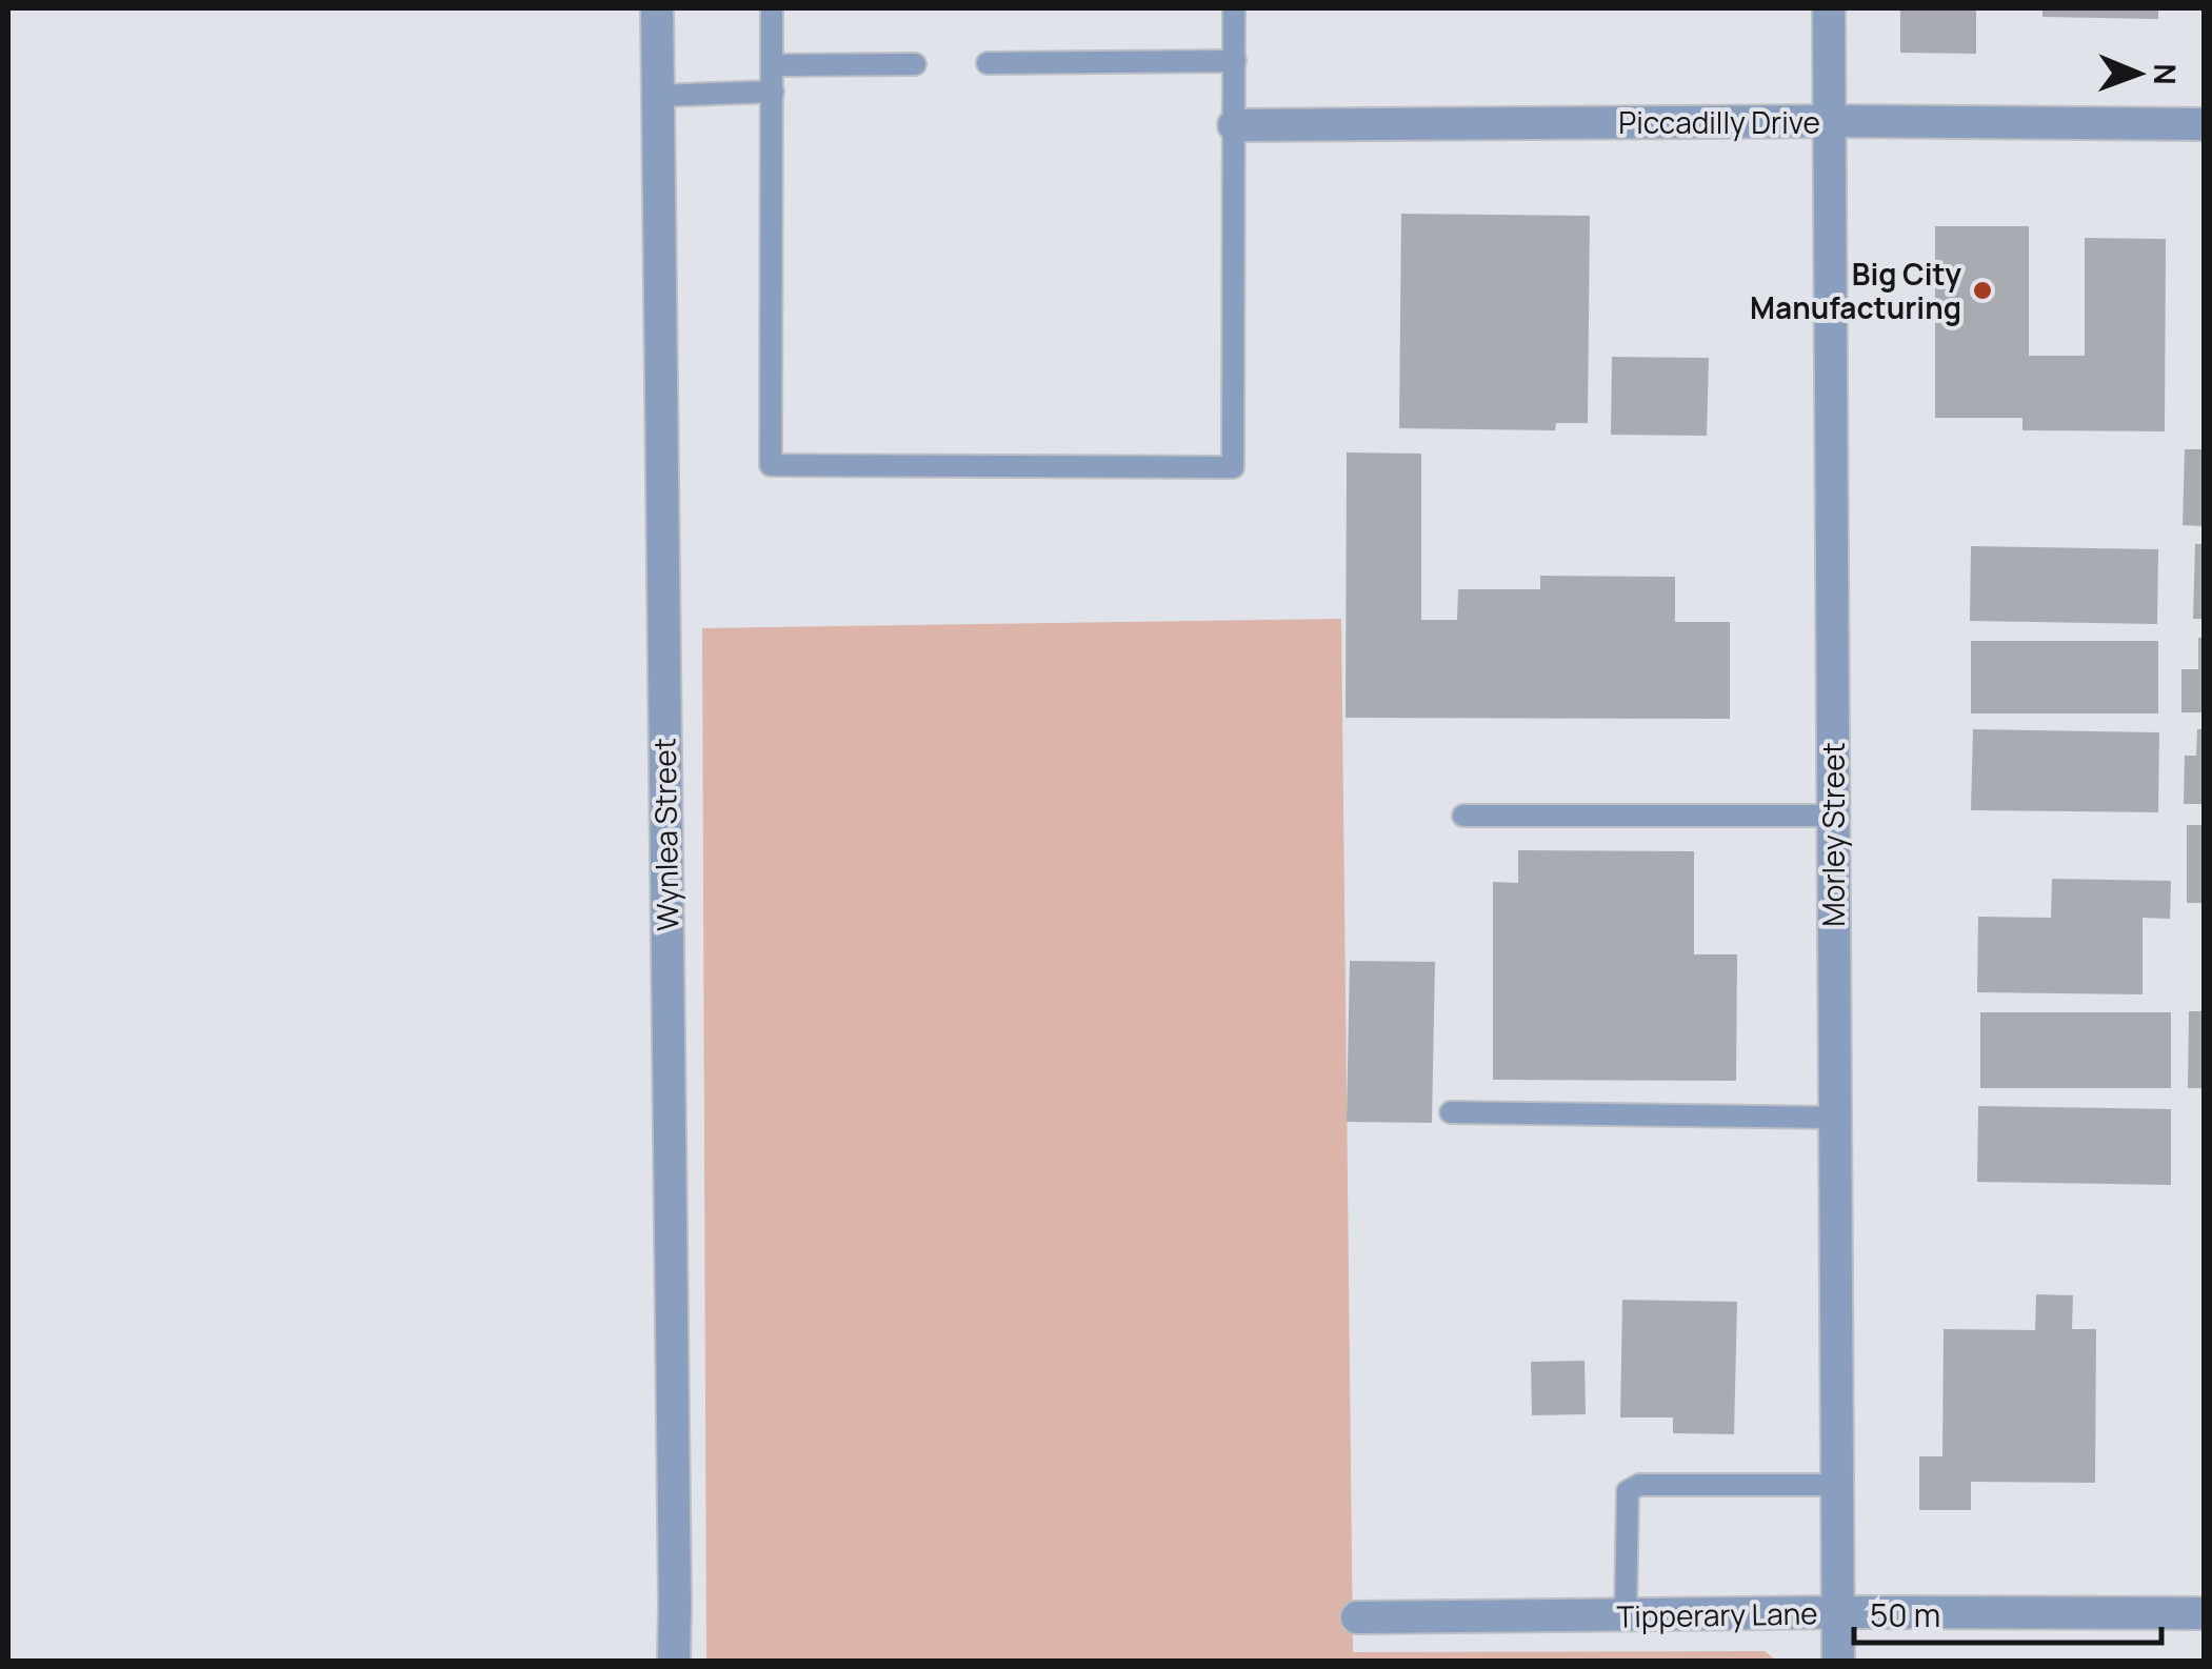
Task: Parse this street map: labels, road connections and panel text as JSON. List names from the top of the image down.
{
  "streets": {
    "street": [
      "Piccadilly Drive",
      "Wynlea Street",
      "Morley Street",
      "Tipperary Lane"
    ]
  },
  "crossings": [
    ["Piccadilly Drive", "Morley Street"],
    ["Morley Street", "Tipperary Lane"]
  ],
  "places": ["Big City Manufacturing"],
  "scale_bar": "50 m",
  "north": "right"
}
